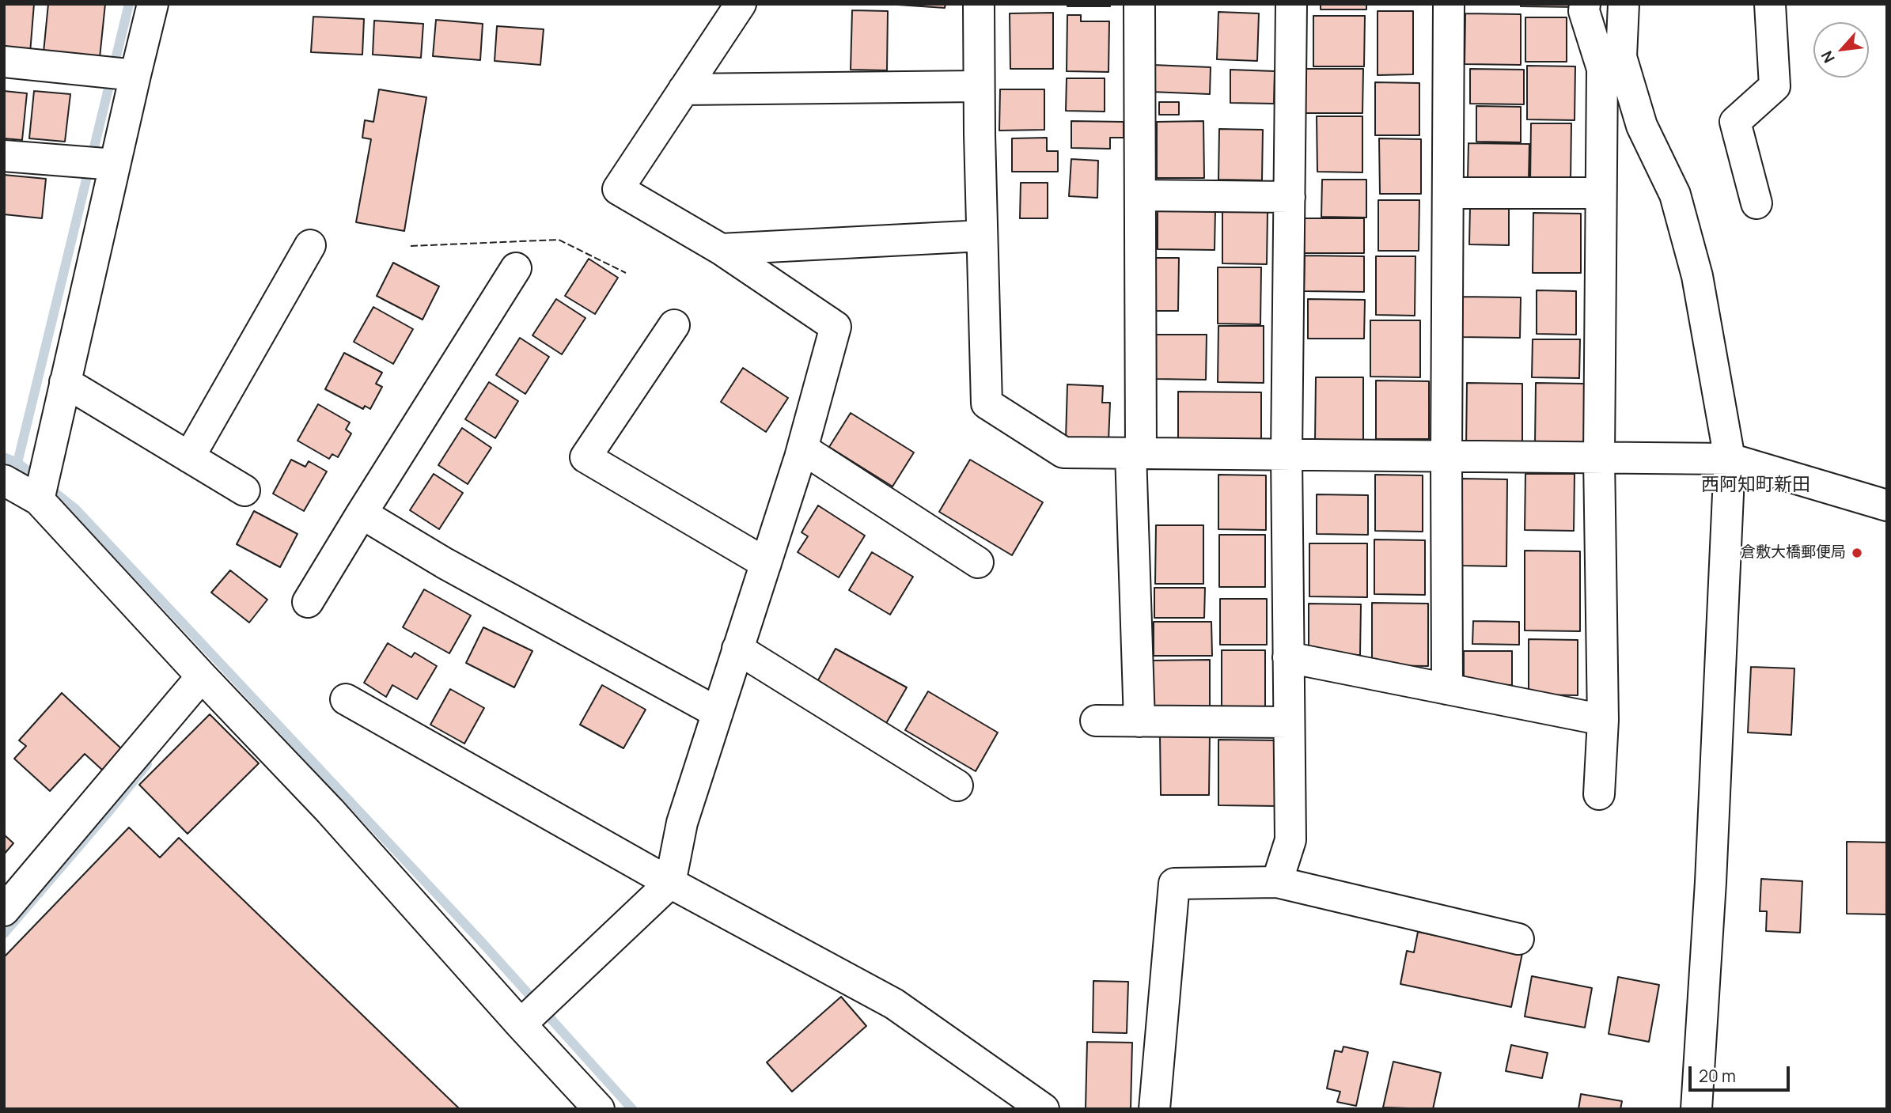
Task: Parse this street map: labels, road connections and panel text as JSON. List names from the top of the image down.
{
  "districts": ["西阿知町新田"],
  "places": ["倉敷大橋郵便局"],
  "scale_bar": "20 m",
  "north": "bottom left"
}
